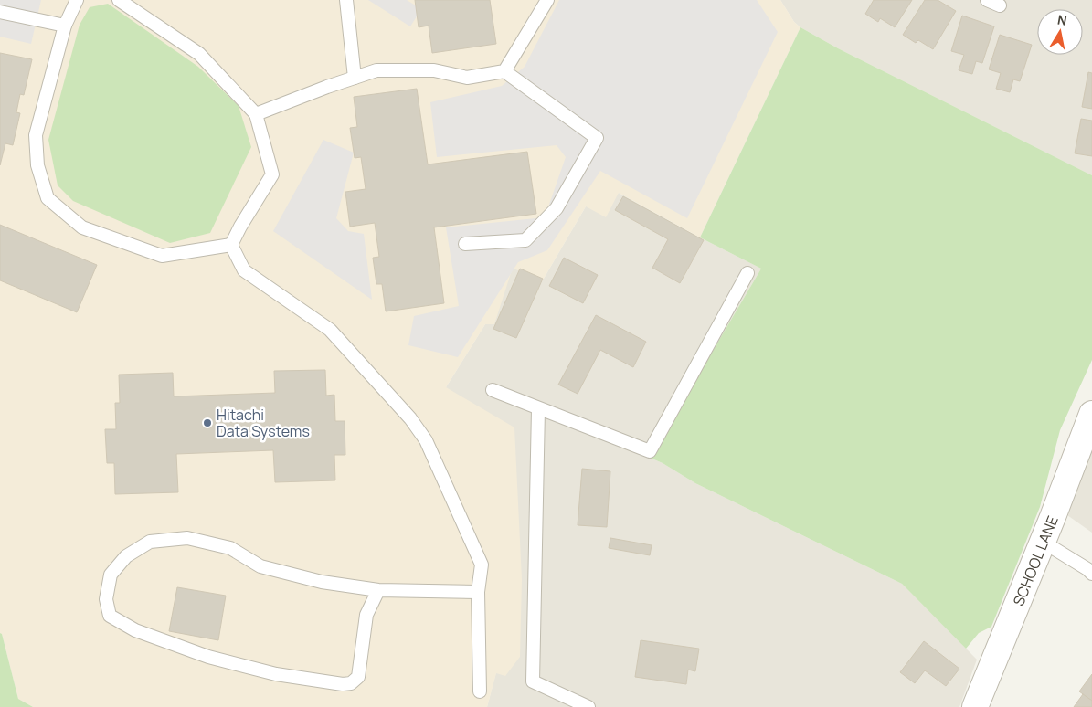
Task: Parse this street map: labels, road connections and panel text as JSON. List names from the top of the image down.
{
  "streets": {
    "street": ["SCHOOL LANE"]
  },
  "places": ["Hitachi Data Systems"],
  "north": "top"
}
